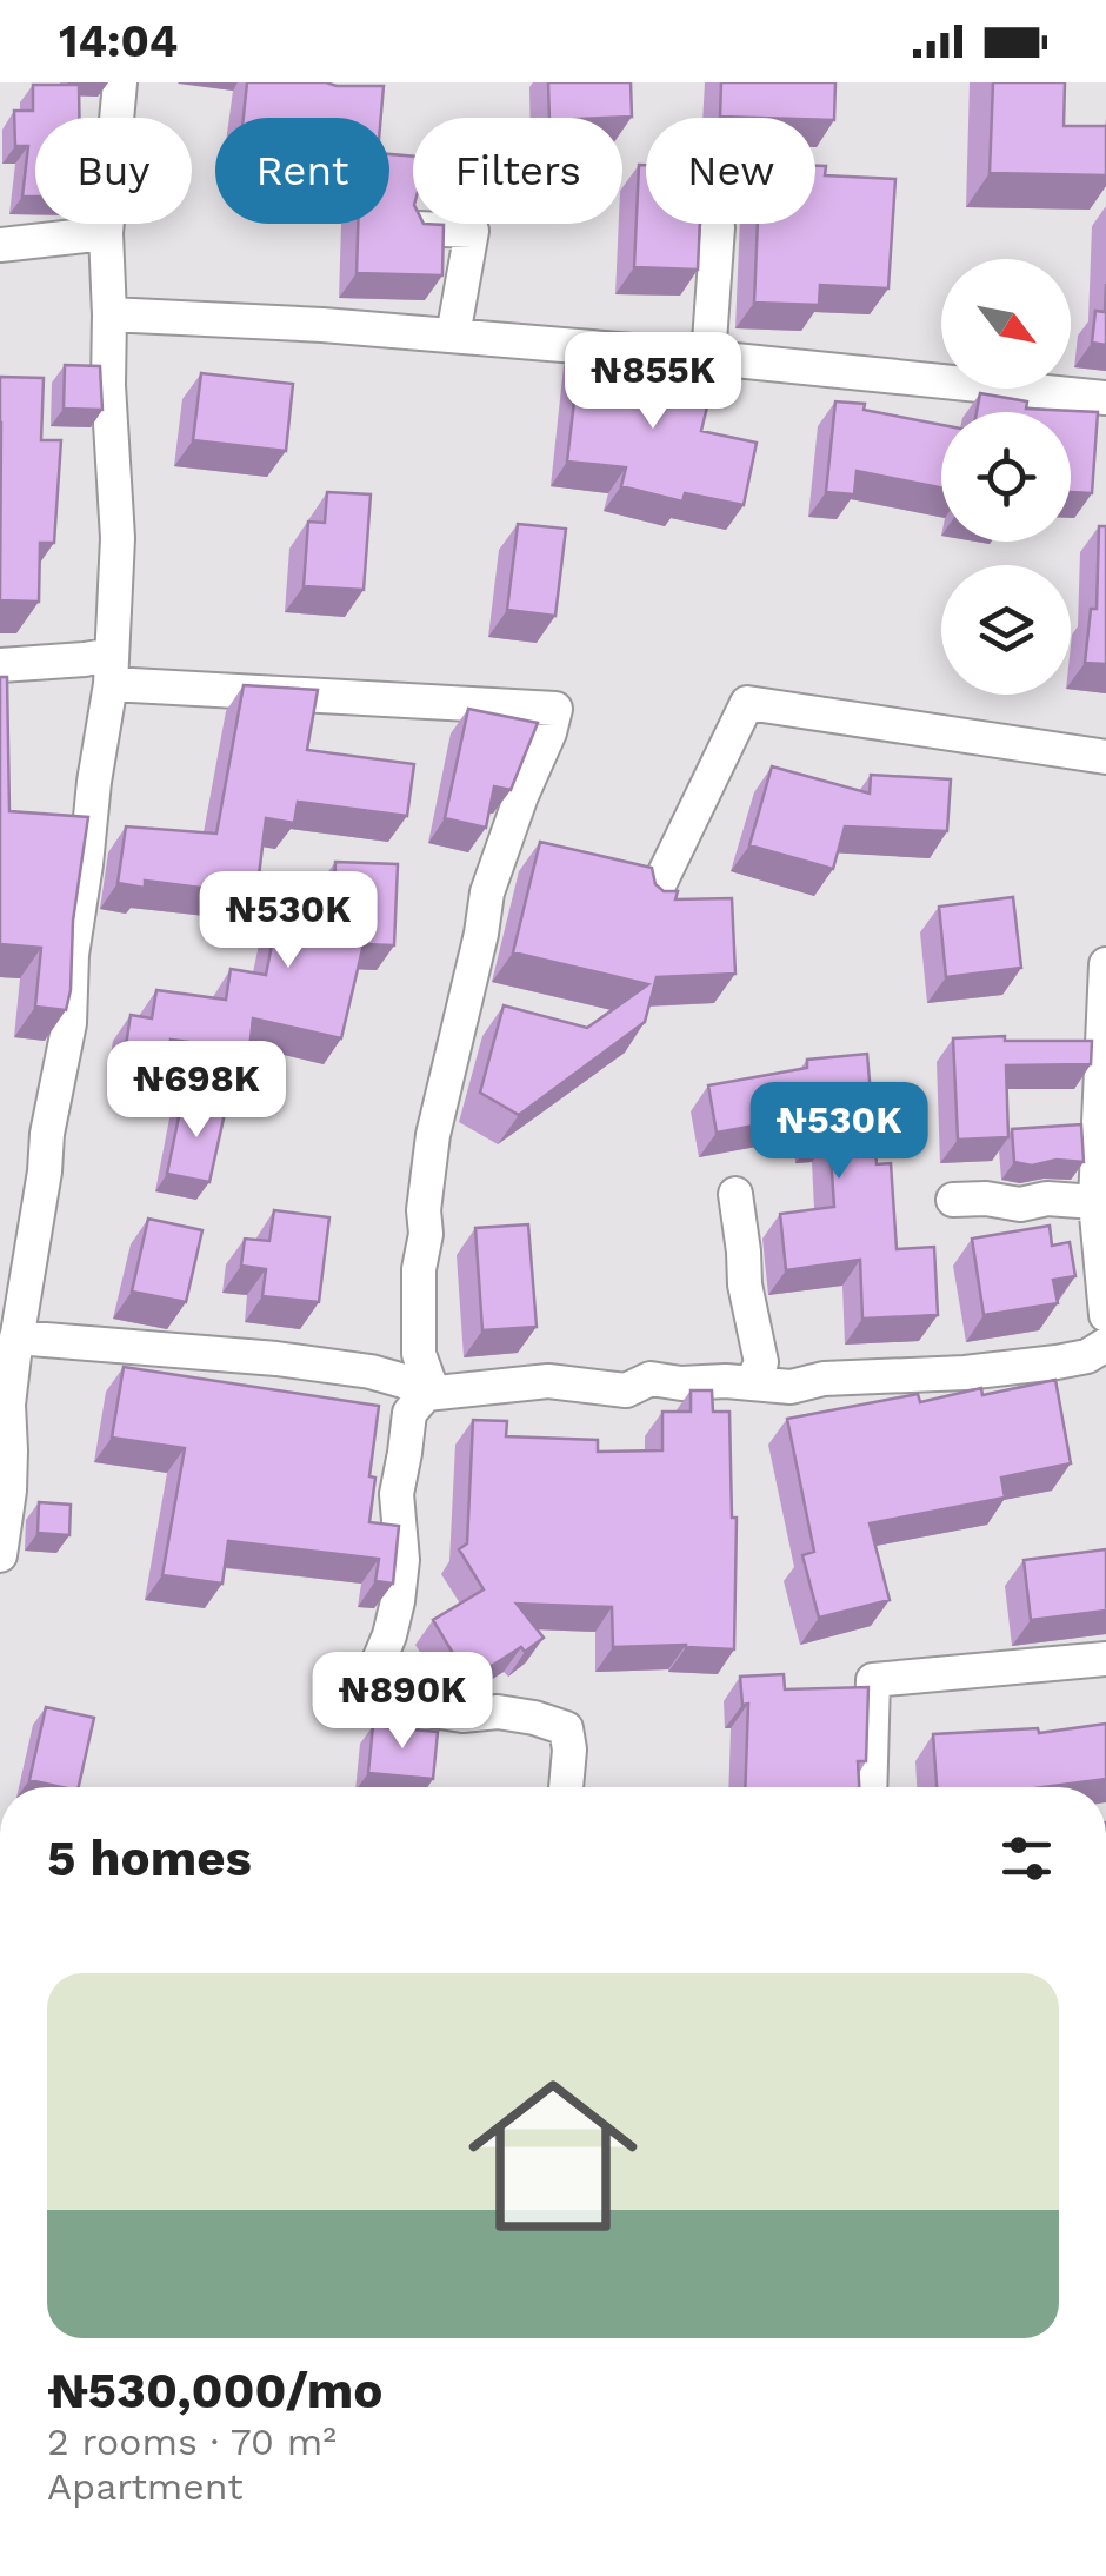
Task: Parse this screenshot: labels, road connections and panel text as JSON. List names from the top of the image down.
{
  "north": "bottom right",
  "page": {
    "status": "14:04",
    "chip": [
      "Buy",
      "Rent",
      "Filters",
      "New"
    ],
    "price": [
      "₦855K",
      "₦530K",
      "₦698K",
      "₦530K",
      "₦890K"
    ],
    "heading": "5 homes",
    "list": [
      {
        "name": "₦530,000/mo",
        "note": "2 rooms · 70 m² · Apartment"
      }
    ]
  }
}
